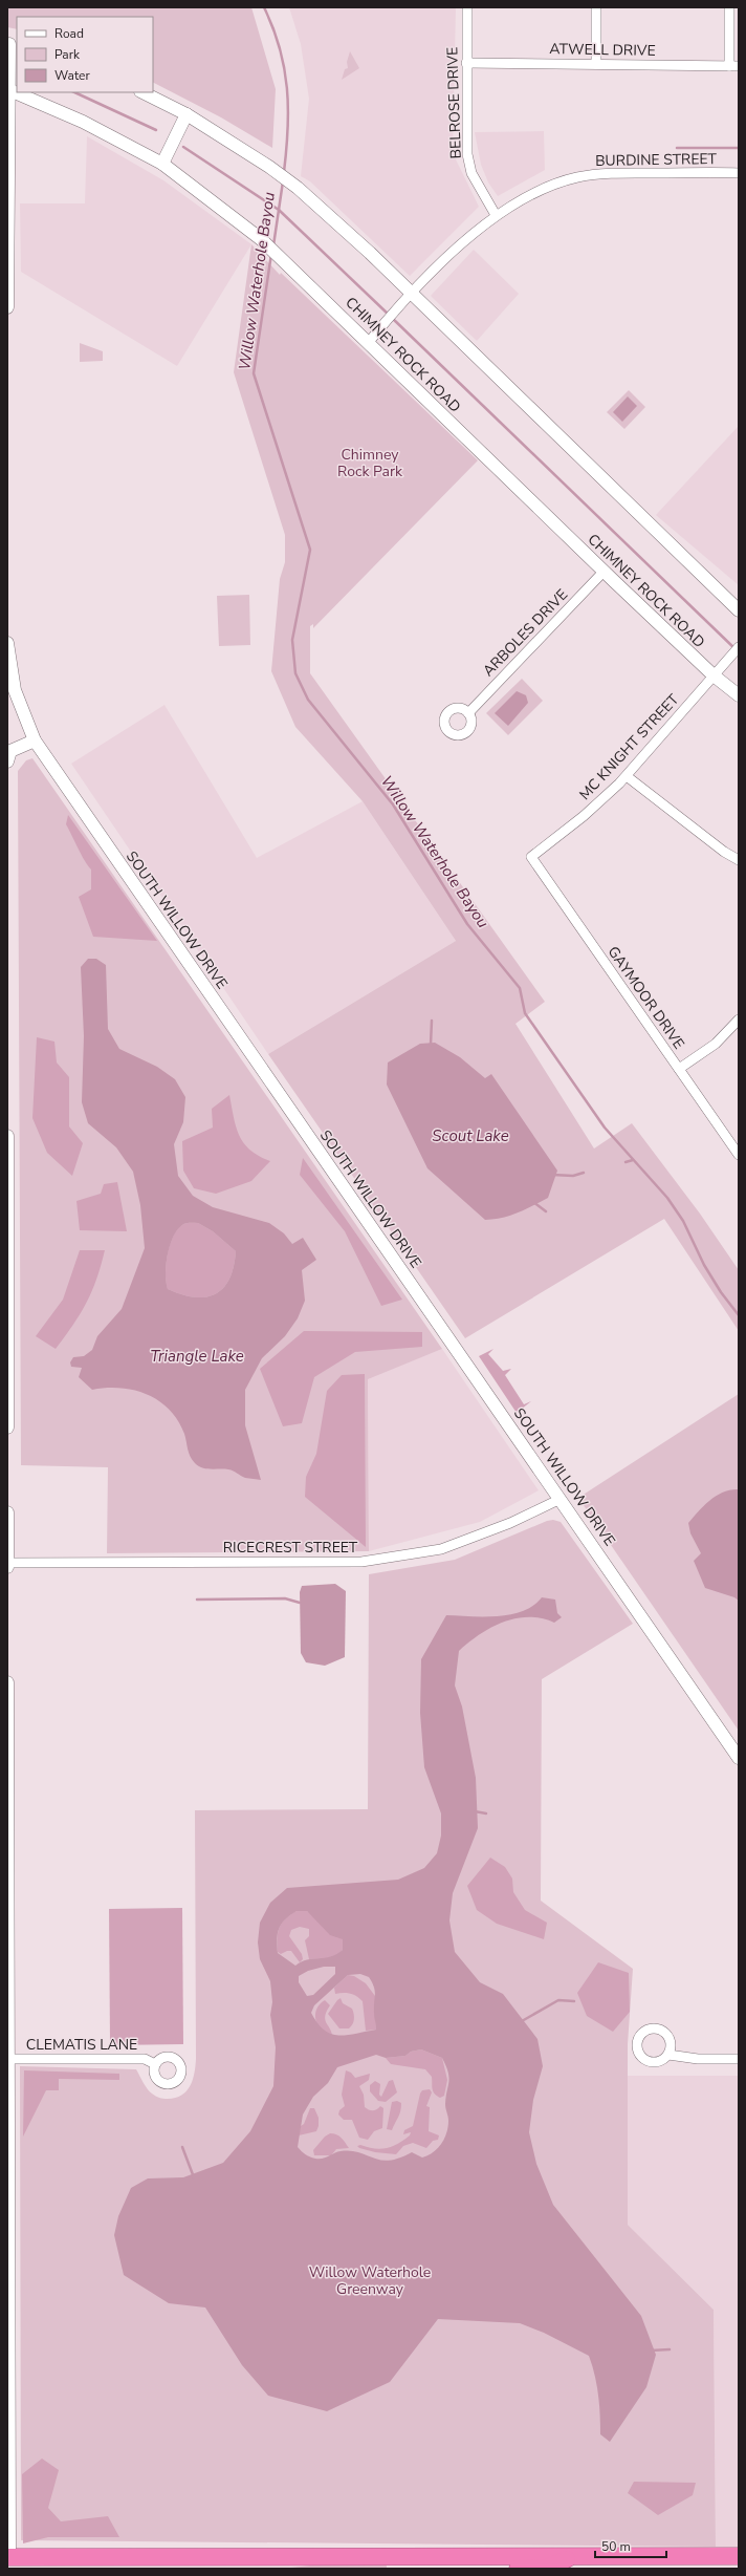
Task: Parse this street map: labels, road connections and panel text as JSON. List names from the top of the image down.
{
  "streets": {
    "street": [
      "ATWELL DRIVE",
      "BELROSE DRIVE",
      "BURDINE STREET",
      "CHIMNEY ROCK ROAD",
      "ARBOLES DRIVE",
      "MC KNIGHT STREET",
      "SOUTH WILLOW DRIVE",
      "GAYMOOR DRIVE",
      "RICECREST STREET",
      "CLEMATIS LANE"
    ]
  },
  "crossings": [
    ["ATWELL DRIVE", "BELROSE DRIVE"],
    ["BELROSE DRIVE", "BURDINE STREET"],
    ["BURDINE STREET", "CHIMNEY ROCK ROAD"],
    ["CHIMNEY ROCK ROAD", "ARBOLES DRIVE"],
    ["CHIMNEY ROCK ROAD", "MC KNIGHT STREET"],
    ["MC KNIGHT STREET", "GAYMOOR DRIVE"],
    ["SOUTH WILLOW DRIVE", "RICECREST STREET"]
  ],
  "water": ["Willow Waterhole Bayou", "Scout Lake", "Triangle Lake"],
  "parks": ["Chimney Rock Park", "Willow Waterhole Greenway"],
  "legend": ["Road", "Park", "Water"],
  "scale_bar": "50 m"
}
